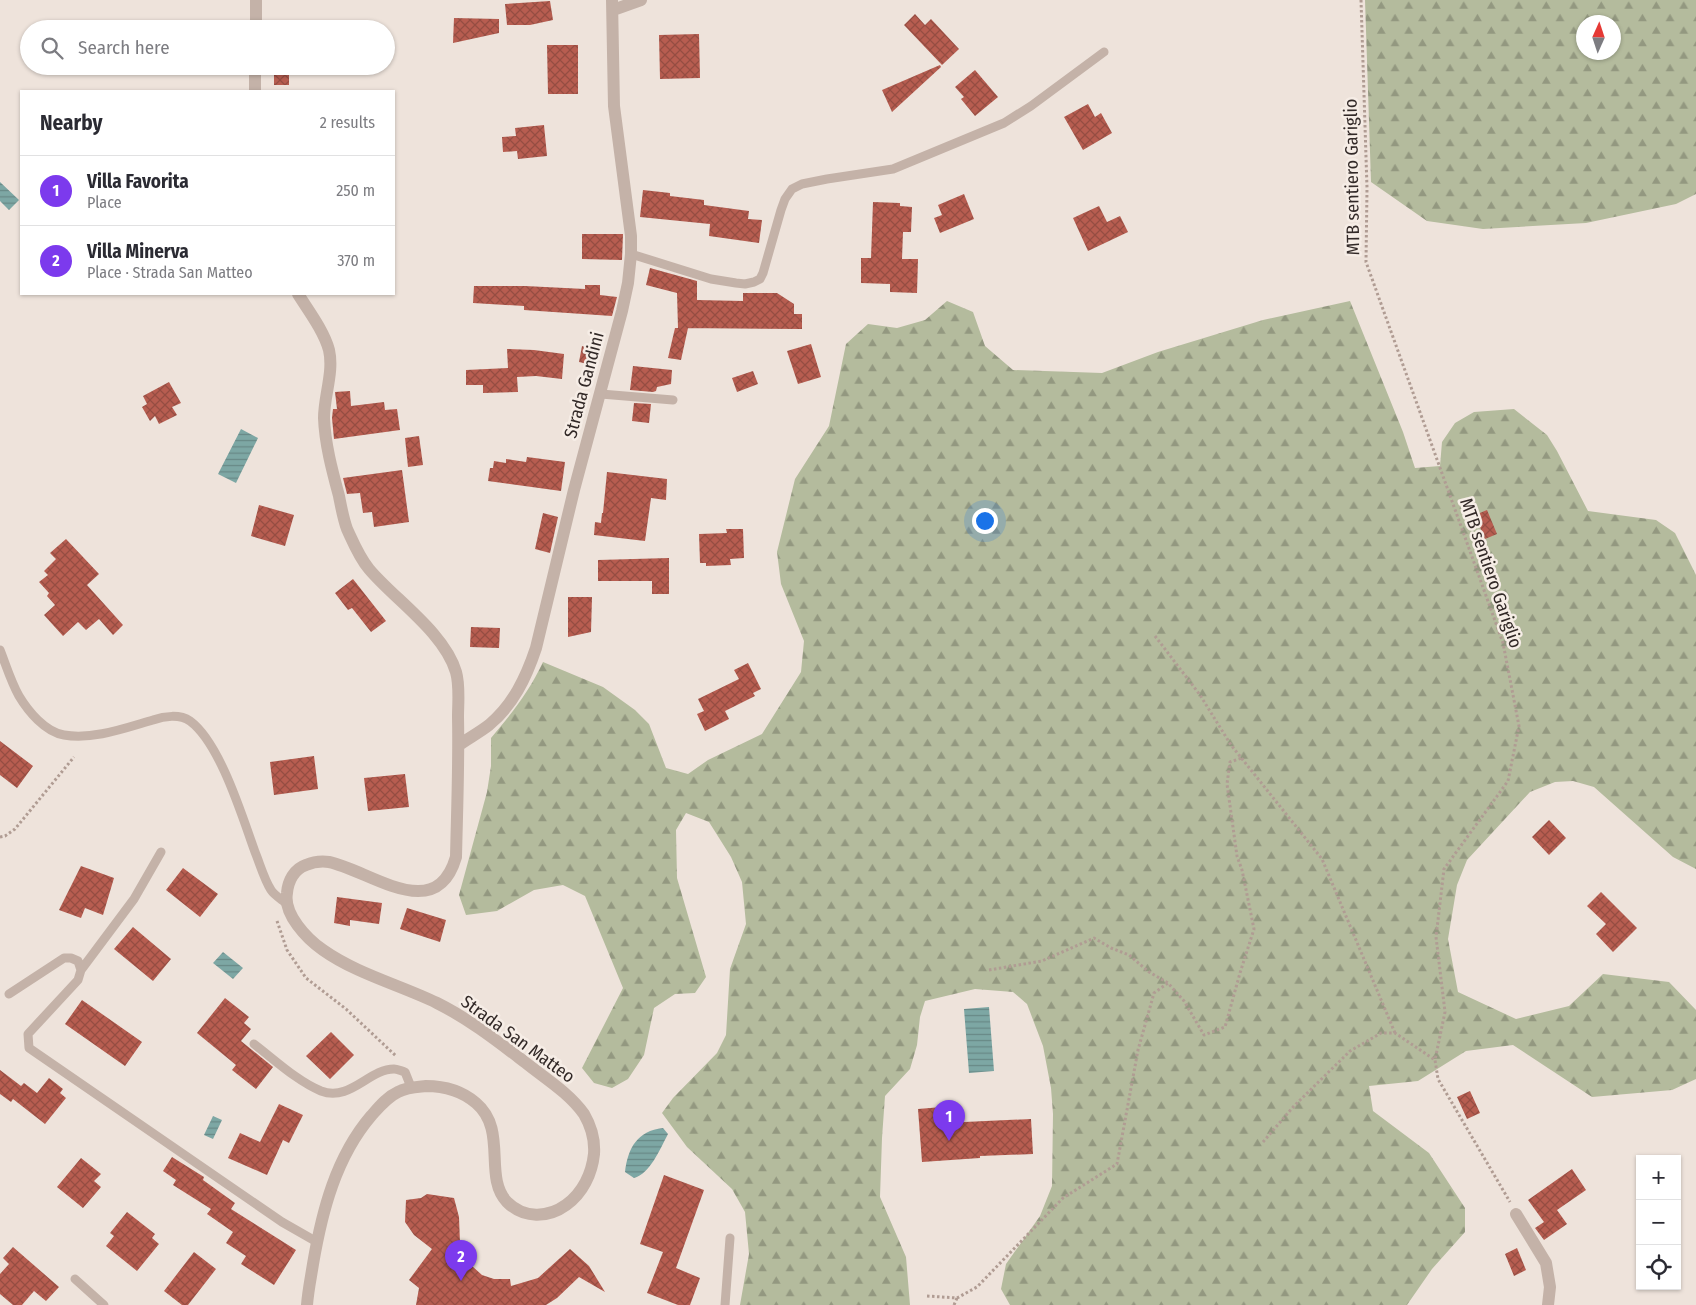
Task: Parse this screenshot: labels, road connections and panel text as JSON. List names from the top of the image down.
{
  "streets": {
    "street": ["Strada Gandini", "Strada San Matteo"],
    "path": ["MTB sentiero Gariglio"]
  },
  "north": "top",
  "page": {
    "search": "Search here",
    "heading": ["Nearby", "2 results"],
    "list": [
      {
        "mark": "1",
        "name": "Villa Favorita",
        "note": "Place",
        "value": "250 m"
      },
      {
        "mark": "2",
        "name": "Villa Minerva",
        "note": "Place · Strada San Matteo",
        "value": "370 m"
      }
    ],
    "pins": ["1", "2"],
    "map_buttons": ["+", "−"]
  }
}
